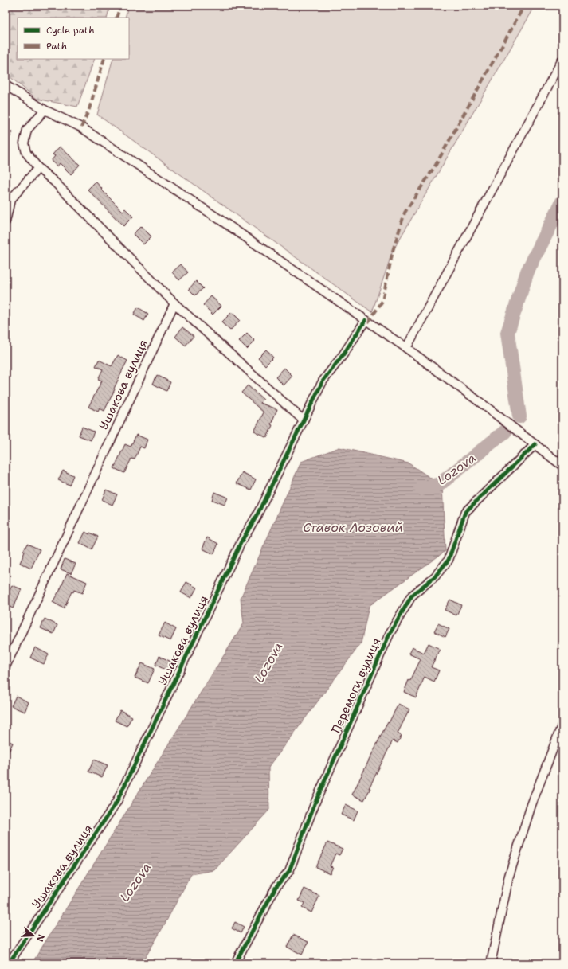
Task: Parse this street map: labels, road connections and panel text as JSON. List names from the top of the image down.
{
  "streets": {
    "street": ["Ушакова вулиця", "Перемоги вулиця"]
  },
  "water": ["Lozova", "Ставок Лозовий"],
  "legend": ["Cycle path", "Path"],
  "north": "right"
}
